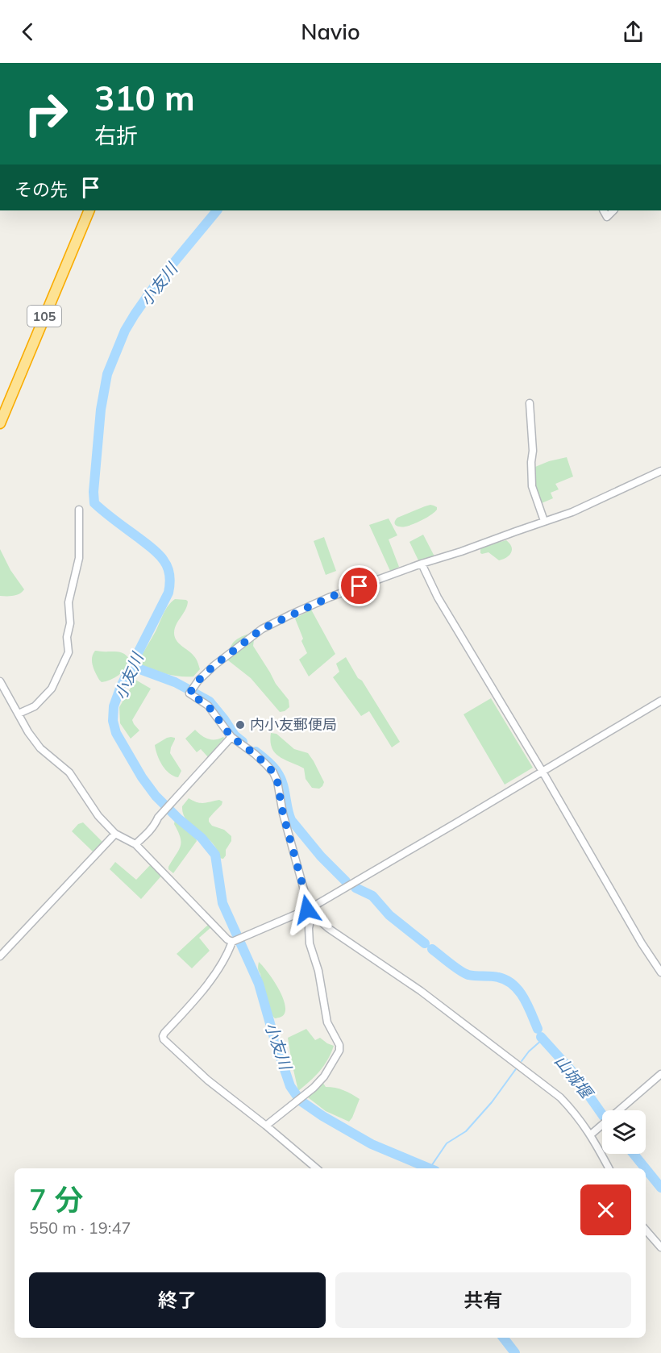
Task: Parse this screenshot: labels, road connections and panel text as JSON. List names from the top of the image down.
{
  "streets": {
    "highway": ["105"]
  },
  "water": ["小友川", "山城堰"],
  "places": ["内小友郵便局"],
  "page": {
    "header": "Navio",
    "turn": ["310 m", "右折"],
    "then": "その先",
    "heading": ["7 分", "550 m · 19:47"],
    "buttons": ["終了", "共有"]
  }
}
